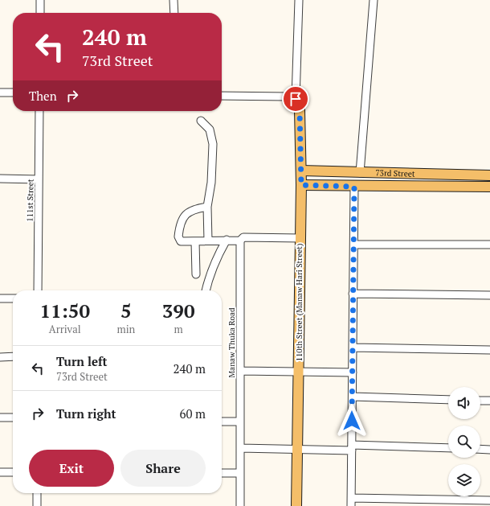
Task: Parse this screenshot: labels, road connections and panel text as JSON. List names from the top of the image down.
{
  "streets": {
    "main road": ["73rd Street", "110th Street (Manaw Hari Street)"],
    "street": ["111st Street", "Manaw Thuka Road"]
  },
  "crossings": [
    ["73rd Street", "110th Street (Manaw Hari Street)"]
  ],
  "page": {
    "turn": ["240 m", "73rd Street"],
    "then": "Then",
    "eta": [
      "11:50",
      "Arrival",
      "5",
      "min",
      "390",
      "m"
    ],
    "list": [
      {
        "name": "Turn left",
        "note": "73rd Street",
        "value": "240 m"
      },
      {
        "name": "Turn right",
        "value": "60 m"
      }
    ],
    "buttons": ["Exit", "Share"]
  }
}
